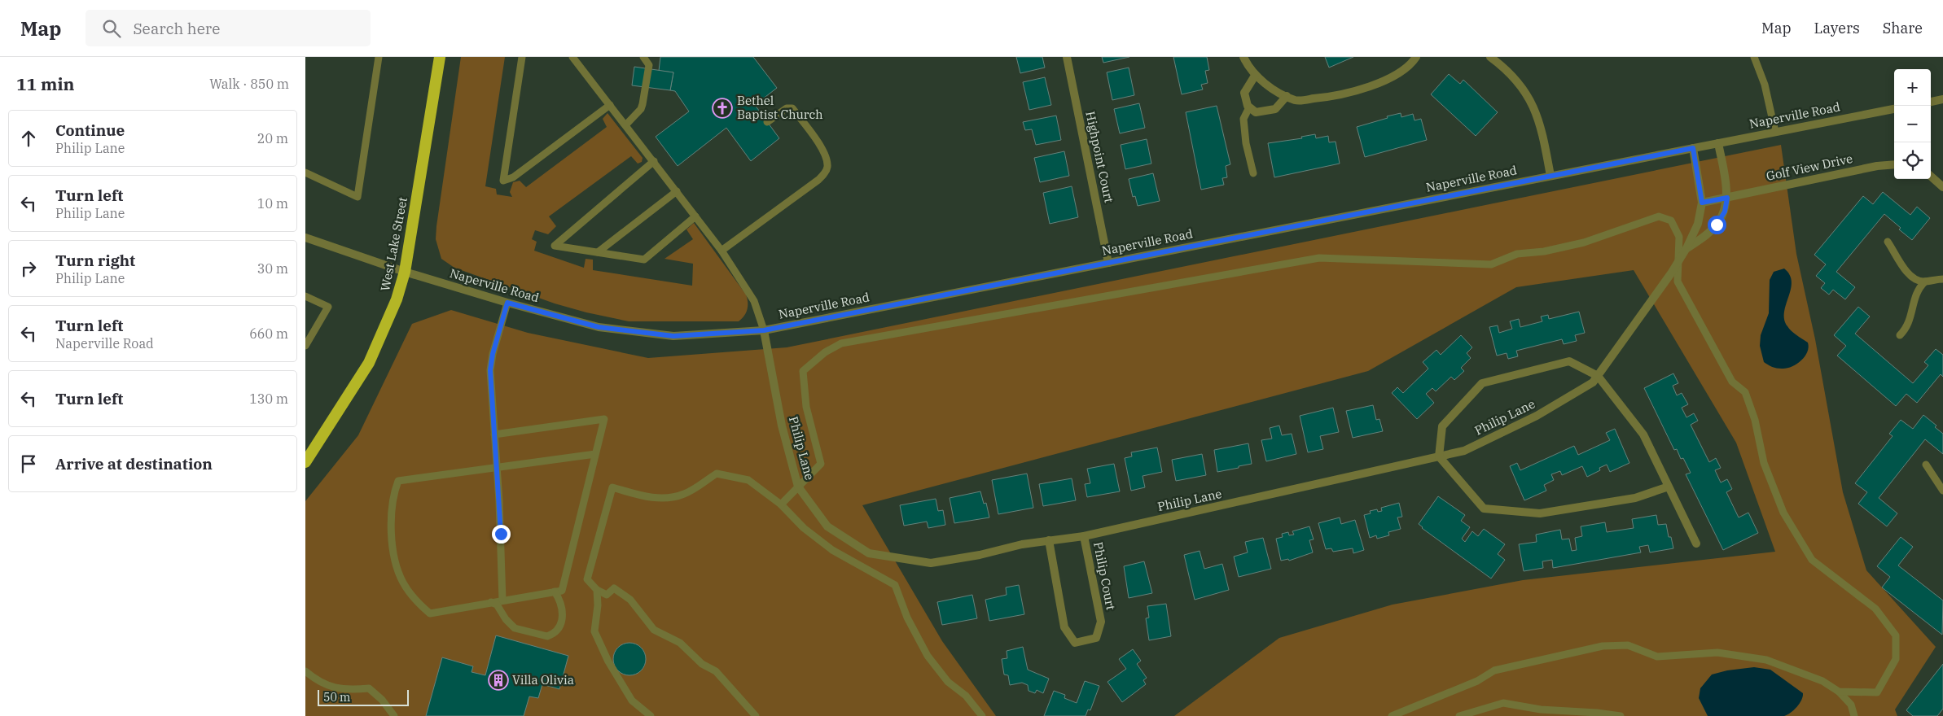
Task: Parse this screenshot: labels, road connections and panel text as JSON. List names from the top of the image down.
{
  "streets": {
    "highway": ["West Lake Street"],
    "street": [
      "Naperville Road",
      "Highpoint Court",
      "Golf View Drive",
      "Philip Lane",
      "Philip Court"
    ]
  },
  "crossings": [
    ["Naperville Road", "Highpoint Court"],
    ["Naperville Road", "West Lake Street"],
    ["Naperville Road", "Philip Lane"],
    ["Golf View Drive", "Philip Lane"],
    ["Philip Lane", "Philip Court"]
  ],
  "places": {
    "church": ["Bethel Baptist Church"],
    "building": ["Villa Olivia"]
  },
  "scale_bar": "50 m",
  "page": {
    "header": "Map",
    "search": "Search here",
    "nav": ["Map", "Layers", "Share"],
    "heading": ["11 min", "Walk · 850 m"],
    "map_buttons": ["+", "−"],
    "list": [
      ["Continue", "Philip Lane", "20 m"],
      ["Turn left", "Philip Lane", "10 m"],
      ["Turn right", "Philip Lane", "30 m"],
      ["Turn left", "Naperville Road", "660 m"],
      ["Turn left", "130 m"],
      "Arrive at destination"
    ],
    "scale": "50 m"
  }
}
